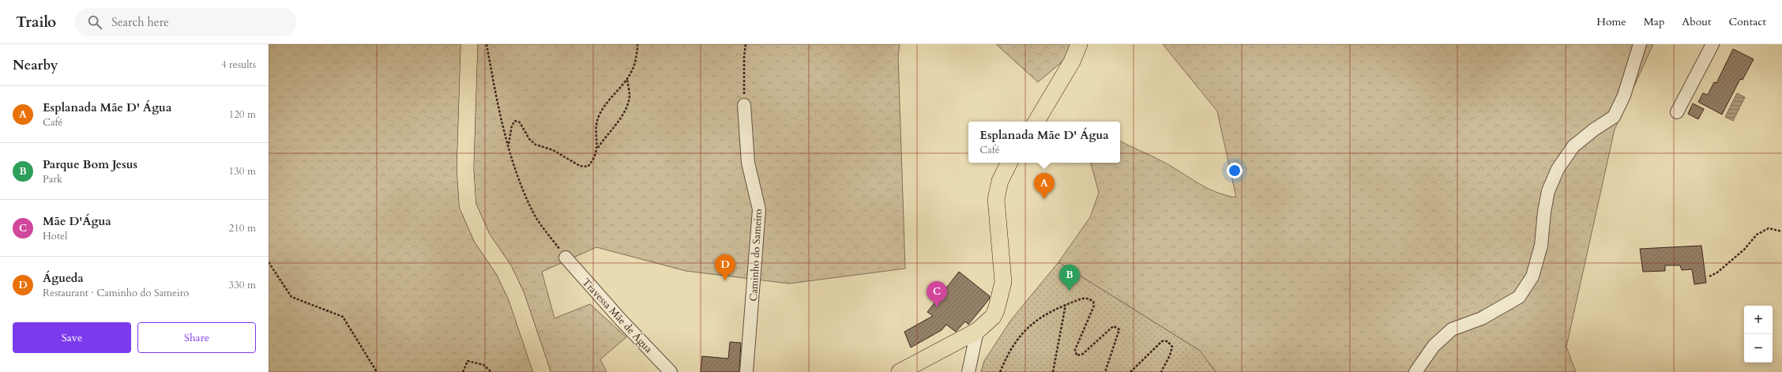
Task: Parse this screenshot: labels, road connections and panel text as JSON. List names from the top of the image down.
{
  "streets": {
    "street": ["Caminho do Sameiro", "Travessa Mãe de Água"]
  },
  "page": {
    "header": "Trailo",
    "search": "Search here",
    "nav": [
      "Home",
      "Map",
      "About",
      "Contact"
    ],
    "heading": ["Nearby", "4 results"],
    "list": [
      {
        "mark": "A",
        "name": "Esplanada Mãe D' Água",
        "note": "Café",
        "value": "120 m"
      },
      {
        "mark": "B",
        "name": "Parque Bom Jesus",
        "note": "Park",
        "value": "130 m"
      },
      {
        "mark": "C",
        "name": "Mãe D'Água",
        "note": "Hotel",
        "value": "210 m"
      },
      {
        "mark": "D",
        "name": "Águeda",
        "note": "Restaurant · Caminho do Sameiro",
        "value": "330 m"
      }
    ],
    "popup": ["Esplanada Mãe D' Água", "Café"],
    "pins": [
      "A",
      "D",
      "B",
      "C"
    ],
    "map_buttons": ["+", "−"],
    "buttons": ["Save", "Share"]
  }
}
